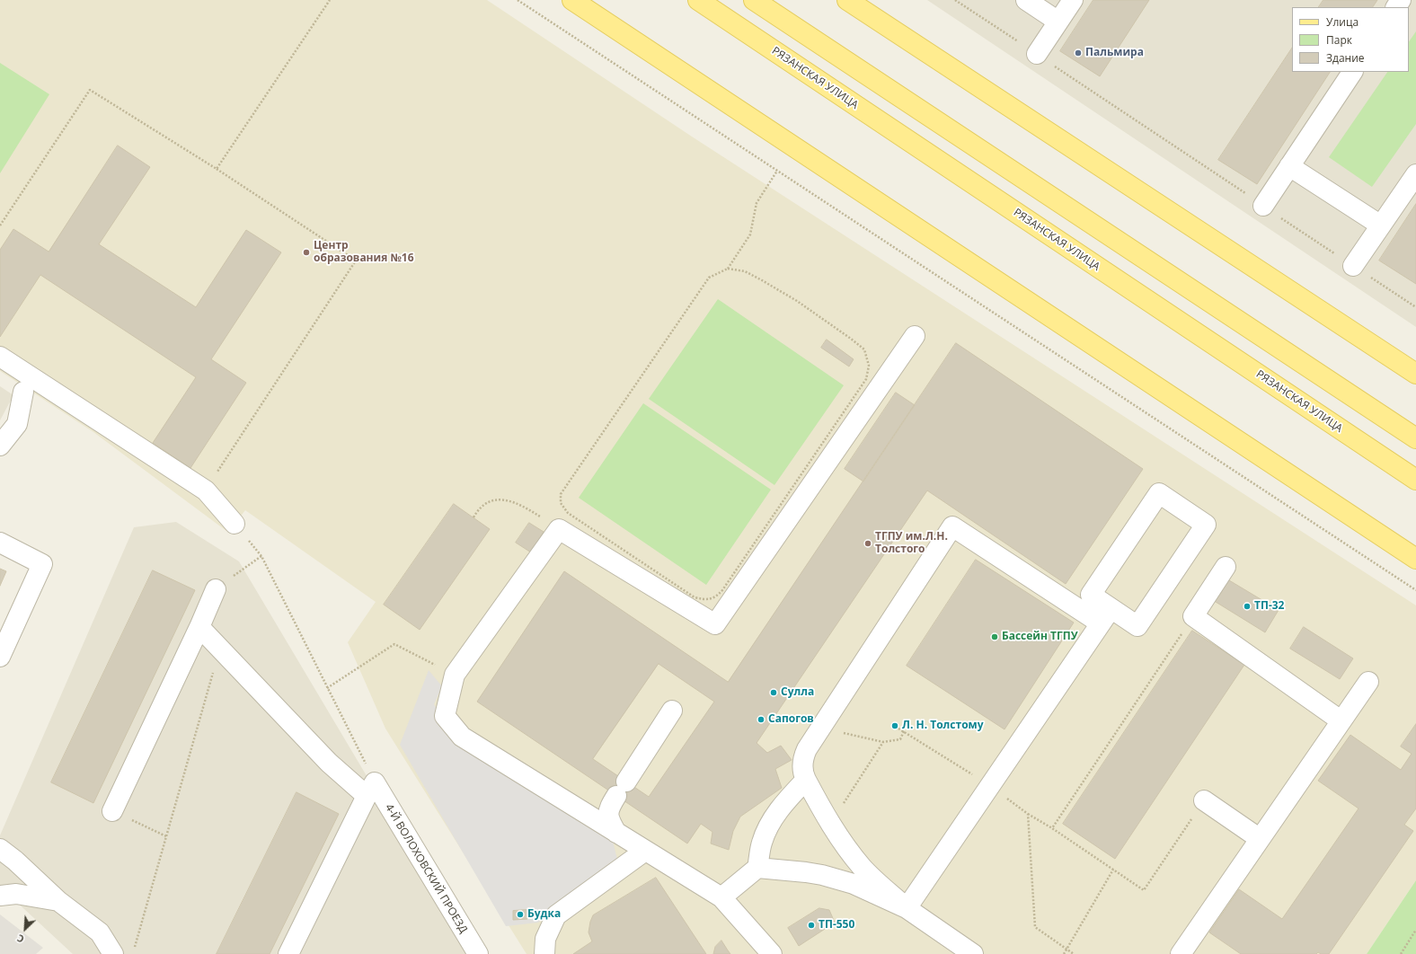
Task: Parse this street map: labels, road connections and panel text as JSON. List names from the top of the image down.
{
  "streets": {
    "main road": ["РЯЗАНСКАЯ УЛИЦА"],
    "street": ["4-Й ВОЛОХОВСКИЙ ПРОЕЗД"]
  },
  "places": [
    "Пальмира",
    "Центр образования №16",
    "ТГПУ им.Л.Н. Толстого",
    "ТП-32",
    "Бассейн ТГПУ",
    "Сулла",
    "Сапогов",
    "Л. Н. Толстому",
    "Будка",
    "ТП-550"
  ],
  "legend": ["Улица", "Парк", "Здание"],
  "north": "bottom left"
}
